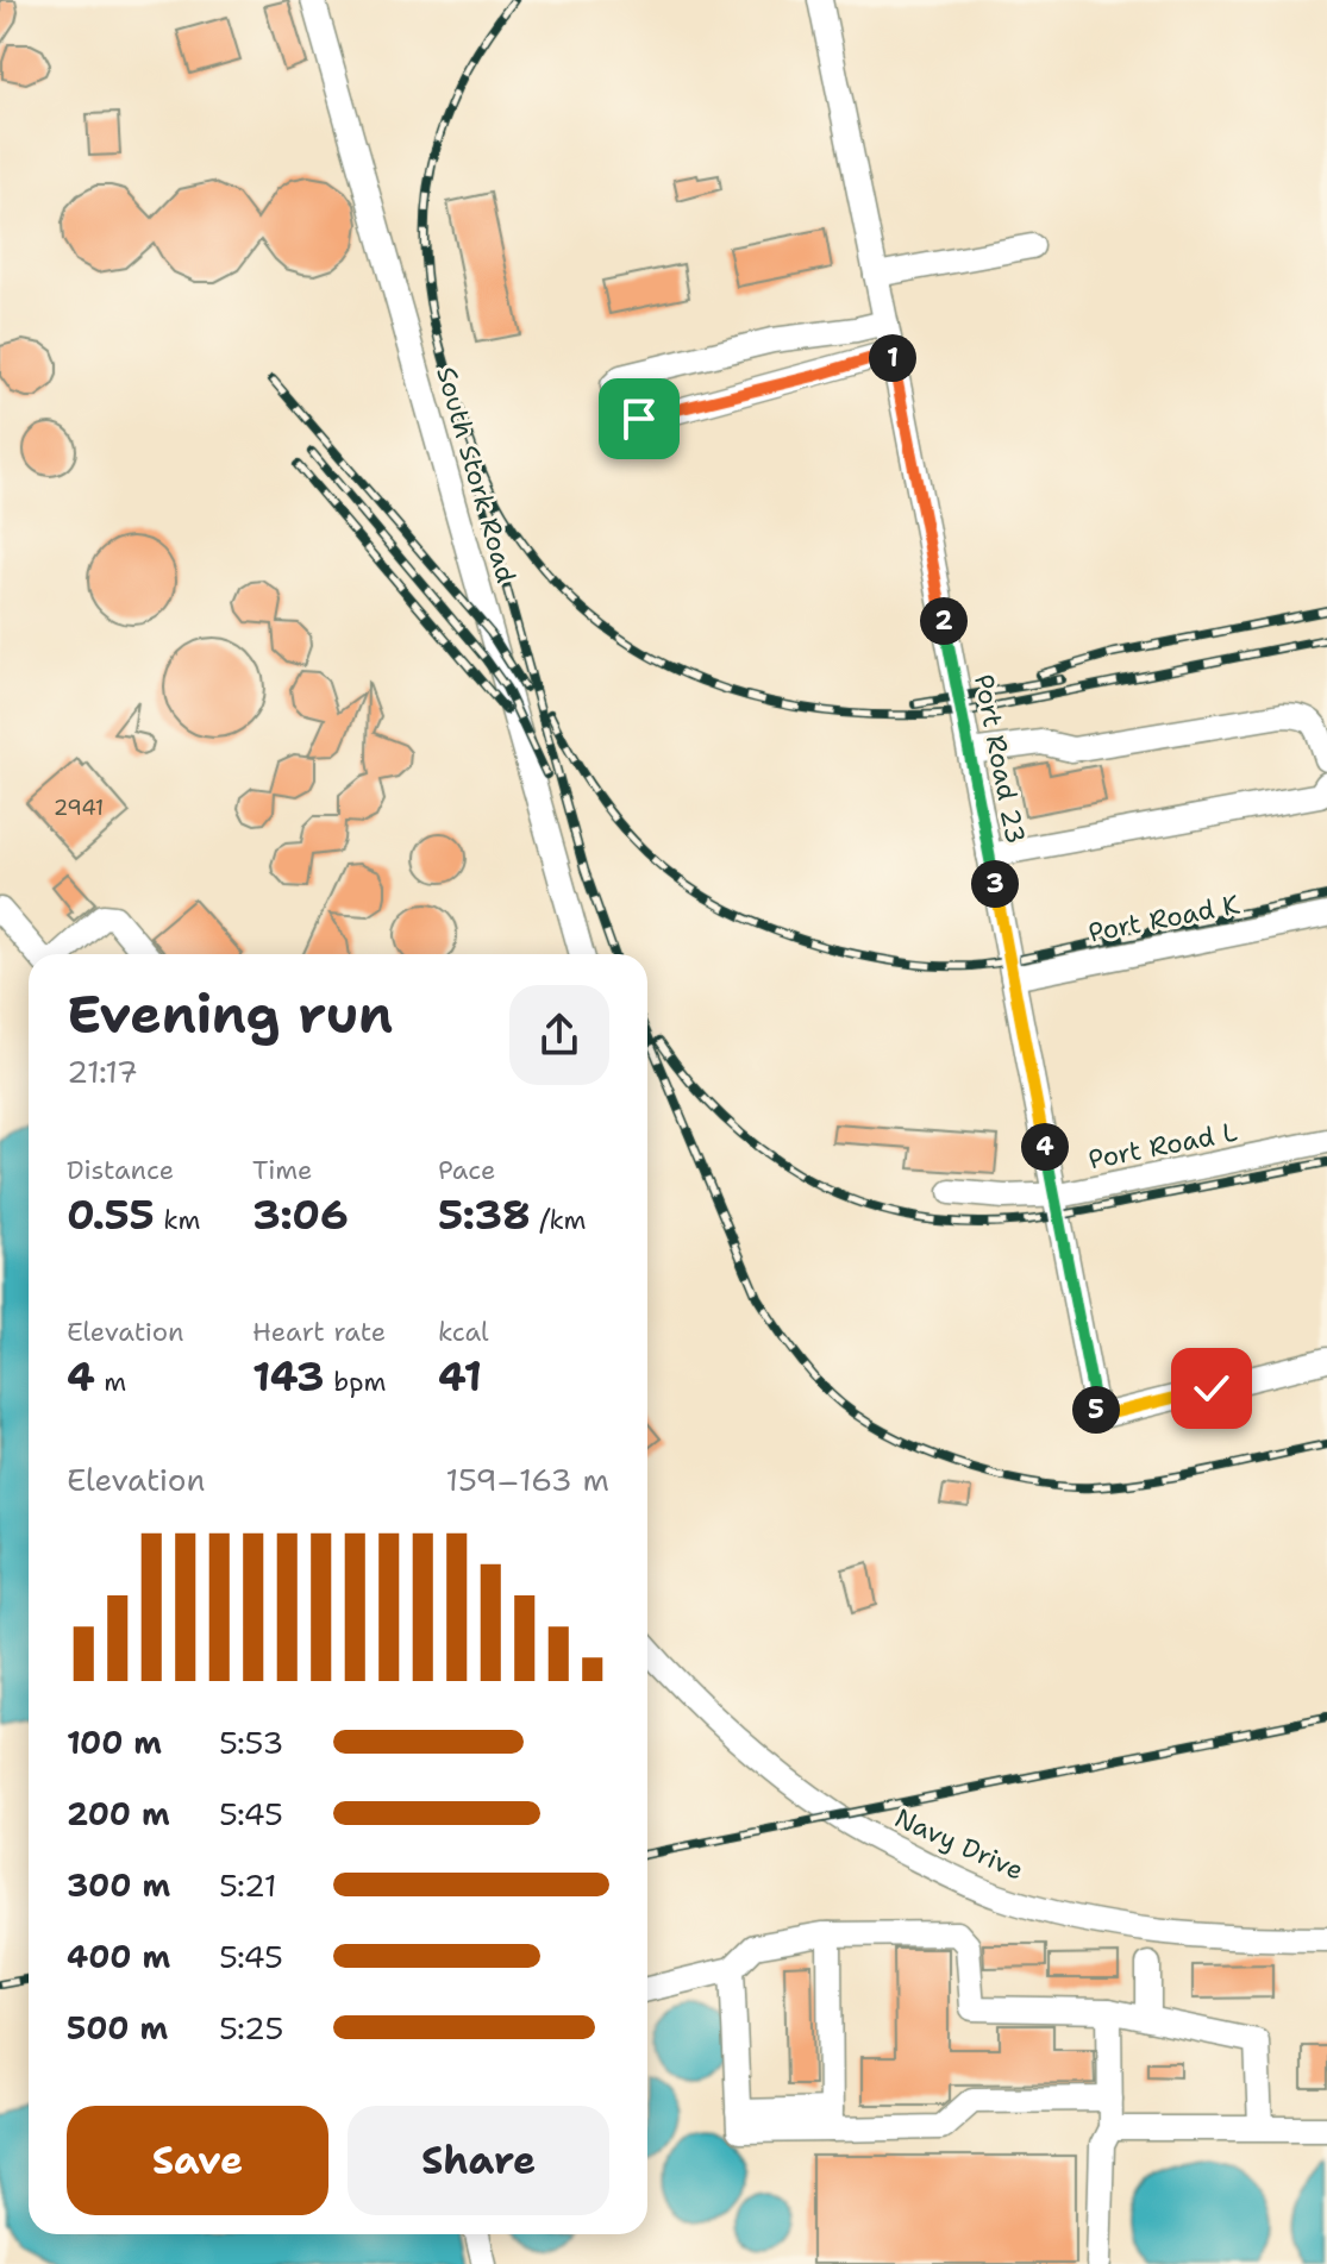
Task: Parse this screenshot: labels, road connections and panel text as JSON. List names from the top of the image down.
{
  "streets": {
    "street": [
      "South Stork Road",
      "Port Road 23",
      "Port Road K",
      "Port Road L",
      "Navy Drive"
    ]
  },
  "crossings": [
    ["Port Road 23", "Port Road K"],
    ["Port Road 23", "Port Road L"]
  ],
  "house_numbers": ["2941"],
  "page": {
    "pins": [
      "1",
      "2",
      "3",
      "4",
      "5"
    ],
    "heading": ["Evening run", "21:17"],
    "stats": [
      ["Distance", "0.55 km"],
      ["Time", "3:06"],
      ["Pace", "5:38 /km"],
      ["Elevation", "4 m"],
      ["Heart rate", "143 bpm"],
      ["kcal", "41"]
    ],
    "chart": ["Elevation", "159–163 m"],
    "list": [
      {
        "name": "100 m",
        "note": "5:53"
      },
      {
        "name": "200 m",
        "note": "5:45"
      },
      {
        "name": "300 m",
        "note": "5:21"
      },
      {
        "name": "400 m",
        "note": "5:45"
      },
      {
        "name": "500 m",
        "note": "5:25"
      }
    ],
    "buttons": ["Save", "Share"]
  }
}
